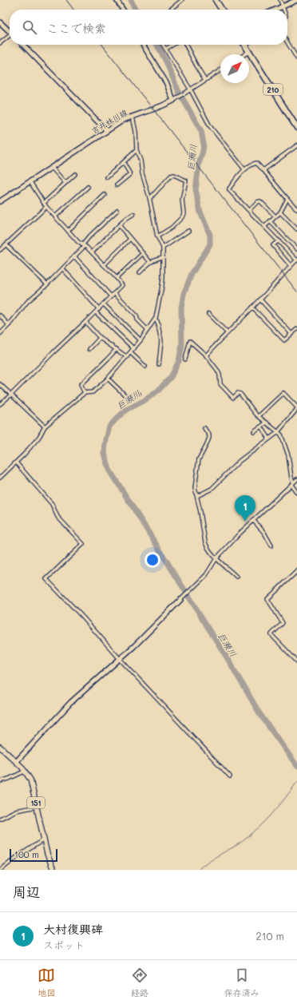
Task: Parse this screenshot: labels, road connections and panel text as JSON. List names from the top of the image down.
{
  "streets": {
    "highway": ["210"],
    "main road": ["151"],
    "street": ["吉井妹川線"]
  },
  "water": ["巨瀬川"],
  "scale_bar": "100 m",
  "north": "top right",
  "page": {
    "search": "ここで検索",
    "pins": "1",
    "scale": "100 m",
    "heading": "周辺",
    "list": [
      {
        "mark": "1",
        "name": "大村復興碑",
        "note": "スポット",
        "value": "210 m"
      }
    ],
    "nav": ["地図", "経路", "保存済み"]
  }
}
